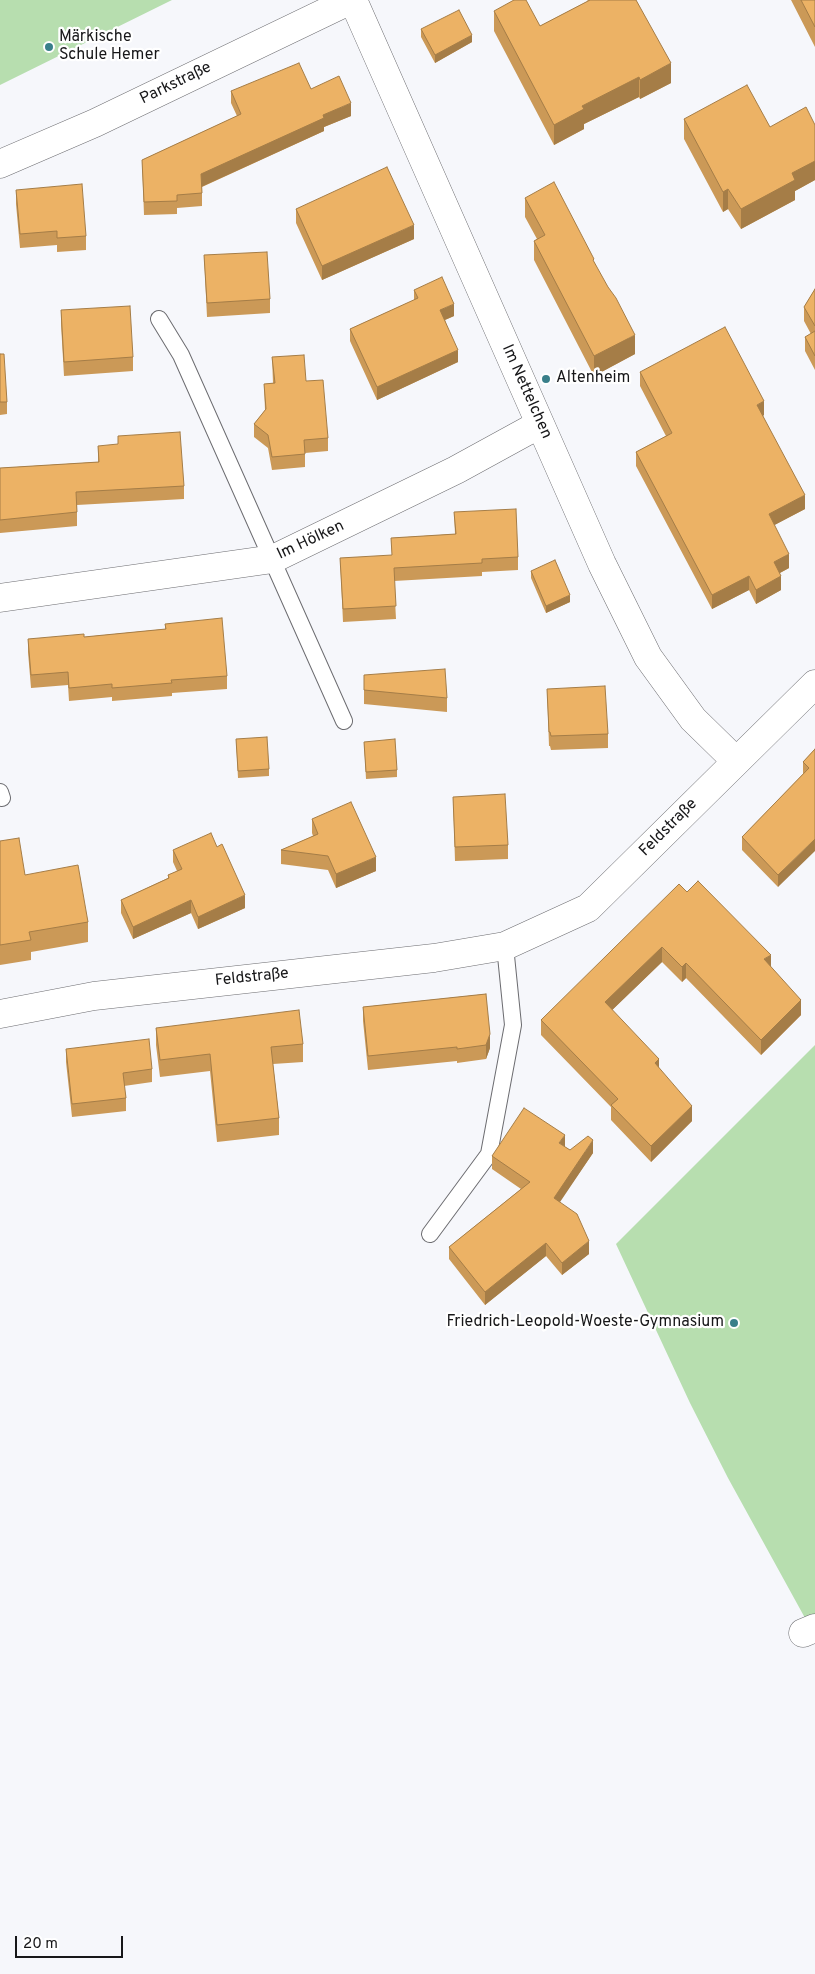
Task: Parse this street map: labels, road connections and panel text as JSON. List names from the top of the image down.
{
  "streets": {
    "street": [
      "Parkstraße",
      "Im Nettelchen",
      "Im Hölken",
      "Feldstraße"
    ]
  },
  "crossings": [
    ["Parkstraße", "Im Nettelchen"],
    ["Im Nettelchen", "Im Hölken"],
    ["Im Nettelchen", "Feldstraße"]
  ],
  "places": ["Märkische Schule Hemer", "Altenheim", "Friedrich-Leopold-Woeste-Gymnasium"],
  "scale_bar": "20 m"
}
